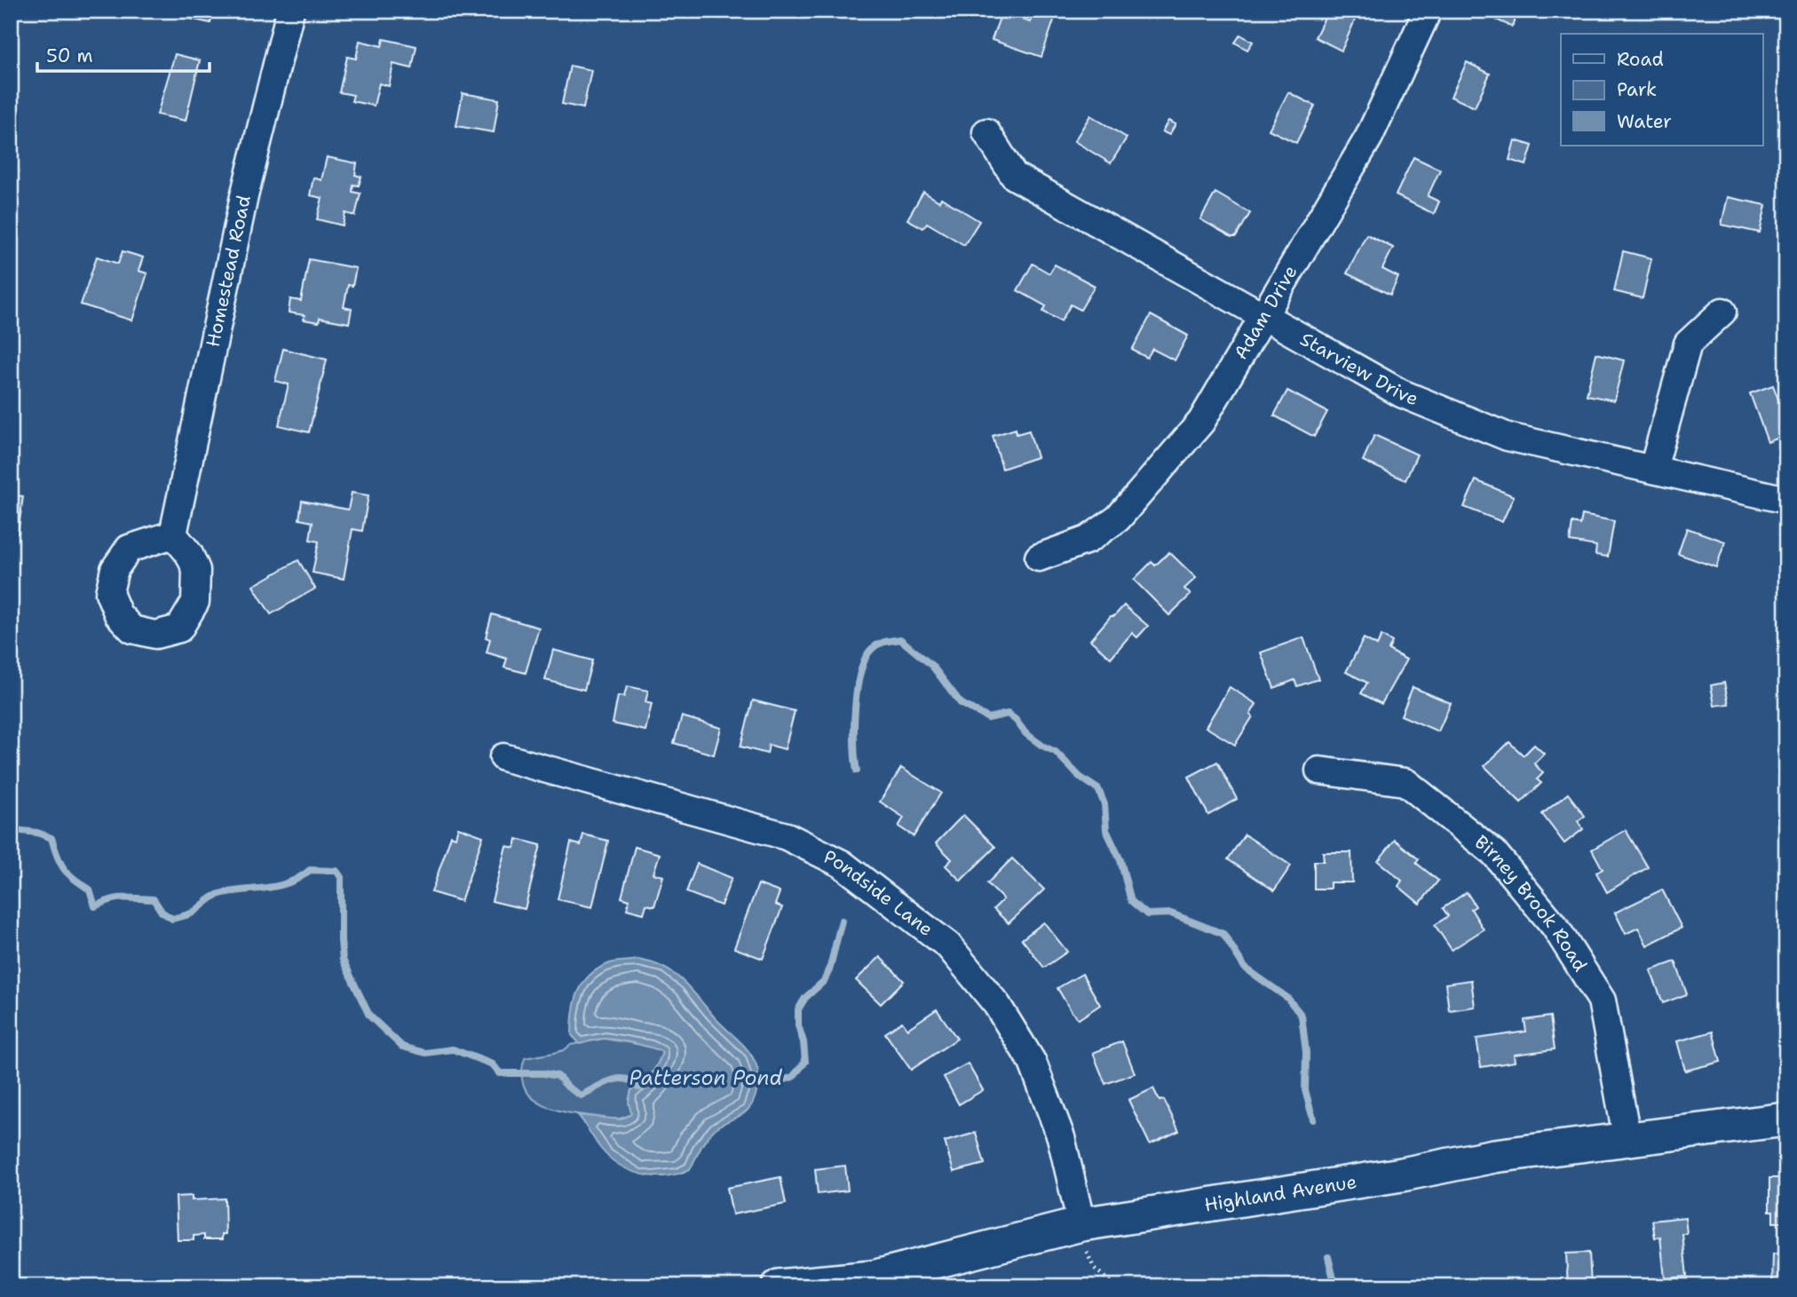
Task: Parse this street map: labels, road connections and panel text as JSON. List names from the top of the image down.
{
  "streets": {
    "street": [
      "Homestead Road",
      "Adam Drive",
      "Starview Drive",
      "Pondside Lane",
      "Birney Brook Road",
      "Highland Avenue"
    ]
  },
  "crossings": [
    ["Adam Drive", "Starview Drive"],
    ["Pondside Lane", "Highland Avenue"],
    ["Birney Brook Road", "Highland Avenue"]
  ],
  "water": ["Patterson Pond"],
  "legend": ["Road", "Park", "Water"],
  "scale_bar": "50 m"
}
